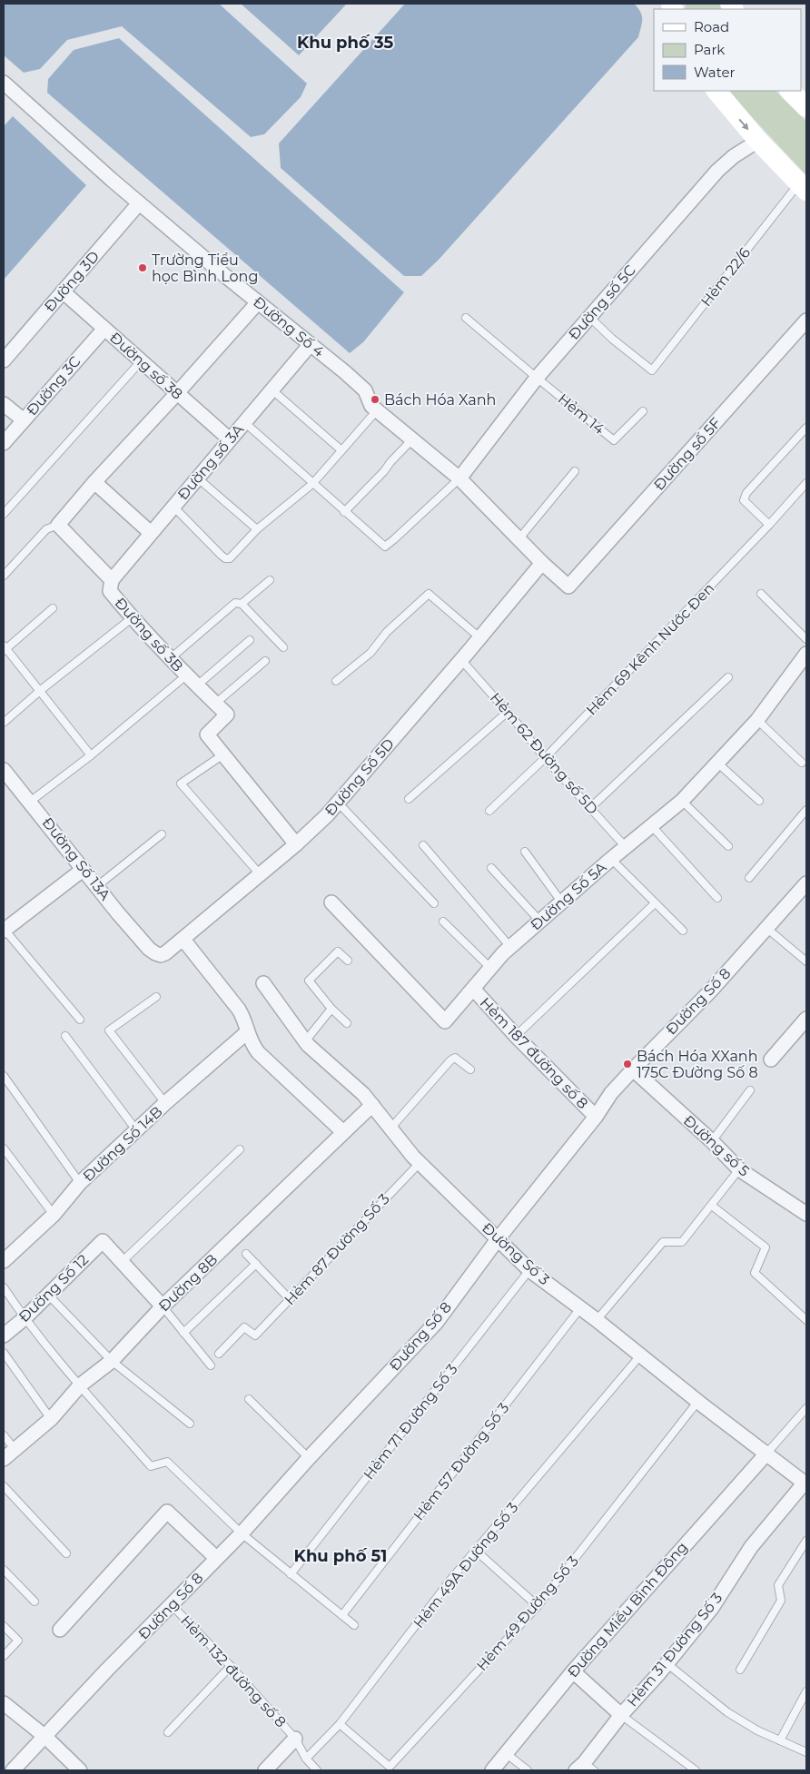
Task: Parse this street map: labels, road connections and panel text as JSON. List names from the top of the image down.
{
  "streets": {
    "street": [
      "Đường 3D",
      "Đường số 5C",
      "Đường Số 4",
      "Đường số 38",
      "Đường 3C",
      "Đường số 5F",
      "Đường số 3A",
      "Đường số 3B",
      "Đường Số 5D",
      "Đường Số 13A",
      "Đường Số 5A",
      "Đường Số 8",
      "Hẻm 187 đường số 8",
      "Đường Số 14B",
      "Đường số 5",
      "Đường Số 3",
      "Đường 8B",
      "Đường Số 12",
      "Đường Miếu Bình Đông",
      "Hẻm 31 Đường Số 3"
    ],
    "lane": [
      "Hẻm 22/6",
      "Hẻm 14",
      "Hẻm 69 Kênh Nước Đen",
      "Hẻm 62 Đường số 5D",
      "Hẻm 87 Đường Số 3",
      "Hẻm 71 Đường Số 3",
      "Hẻm 57 Đường Số 3",
      "Hẻm 49A Đường Số 3",
      "Hẻm 49 Đường Số 3",
      "Hẻm 132 đường số 8"
    ]
  },
  "crossings": [
    ["Hẻm 22/6", "Đường số 5C"],
    ["Đường 3D", "Đường Số 4"],
    ["Đường 3D", "Đường số 38"],
    ["Đường số 5C", "Đường Số 4"],
    ["Đường số 5C", "Hẻm 14"],
    ["Đường Số 4", "Đường số 5F"],
    ["Đường Số 4", "Đường số 3A"],
    ["Đường Số 4", "Đường Số 5D"],
    ["Đường số 38", "Đường 3C"],
    ["Đường số 38", "Đường số 3A"],
    ["Đường số 5F", "Đường Số 5D"],
    ["Đường số 3A", "Đường số 3B"],
    ["Đường số 3B", "Đường Số 5D"],
    ["Hẻm 69 Kênh Nước Đen", "Hẻm 62 Đường số 5D"],
    ["Hẻm 62 Đường số 5D", "Đường Số 5D"],
    ["Hẻm 62 Đường số 5D", "Đường Số 5A"],
    ["Đường Số 5D", "Đường Số 13A"],
    ["Đường Số 5A", "Hẻm 187 đường số 8"],
    ["Đường Số 8", "Hẻm 187 đường số 8"],
    ["Đường Số 8", "Đường số 5"],
    ["Đường Số 8", "Đường Số 3"],
    ["Đường Số 8", "Hẻm 132 đường số 8"],
    ["Hẻm 87 Đường Số 3", "Đường Số 3"],
    ["Đường Số 3", "Đường 8B"],
    ["Đường Số 3", "Hẻm 71 Đường Số 3"],
    ["Đường Số 3", "Hẻm 57 Đường Số 3"],
    ["Đường Số 3", "Hẻm 49A Đường Số 3"],
    ["Đường Số 3", "Đường Miếu Bình Đông"],
    ["Đường Số 3", "Hẻm 49 Đường Số 3"],
    ["Đường Số 3", "Hẻm 31 Đường Số 3"],
    ["Hẻm 49A Đường Số 3", "Hẻm 49 Đường Số 3"]
  ],
  "districts": ["Khu phố 35", "Khu phố 51"],
  "places": ["Trường Tiểu học Bình Long", "Bách Hóa Xanh", "Bách Hóa XXanh 175C Đường Số 8"],
  "legend": ["Road", "Park", "Water"]
}
